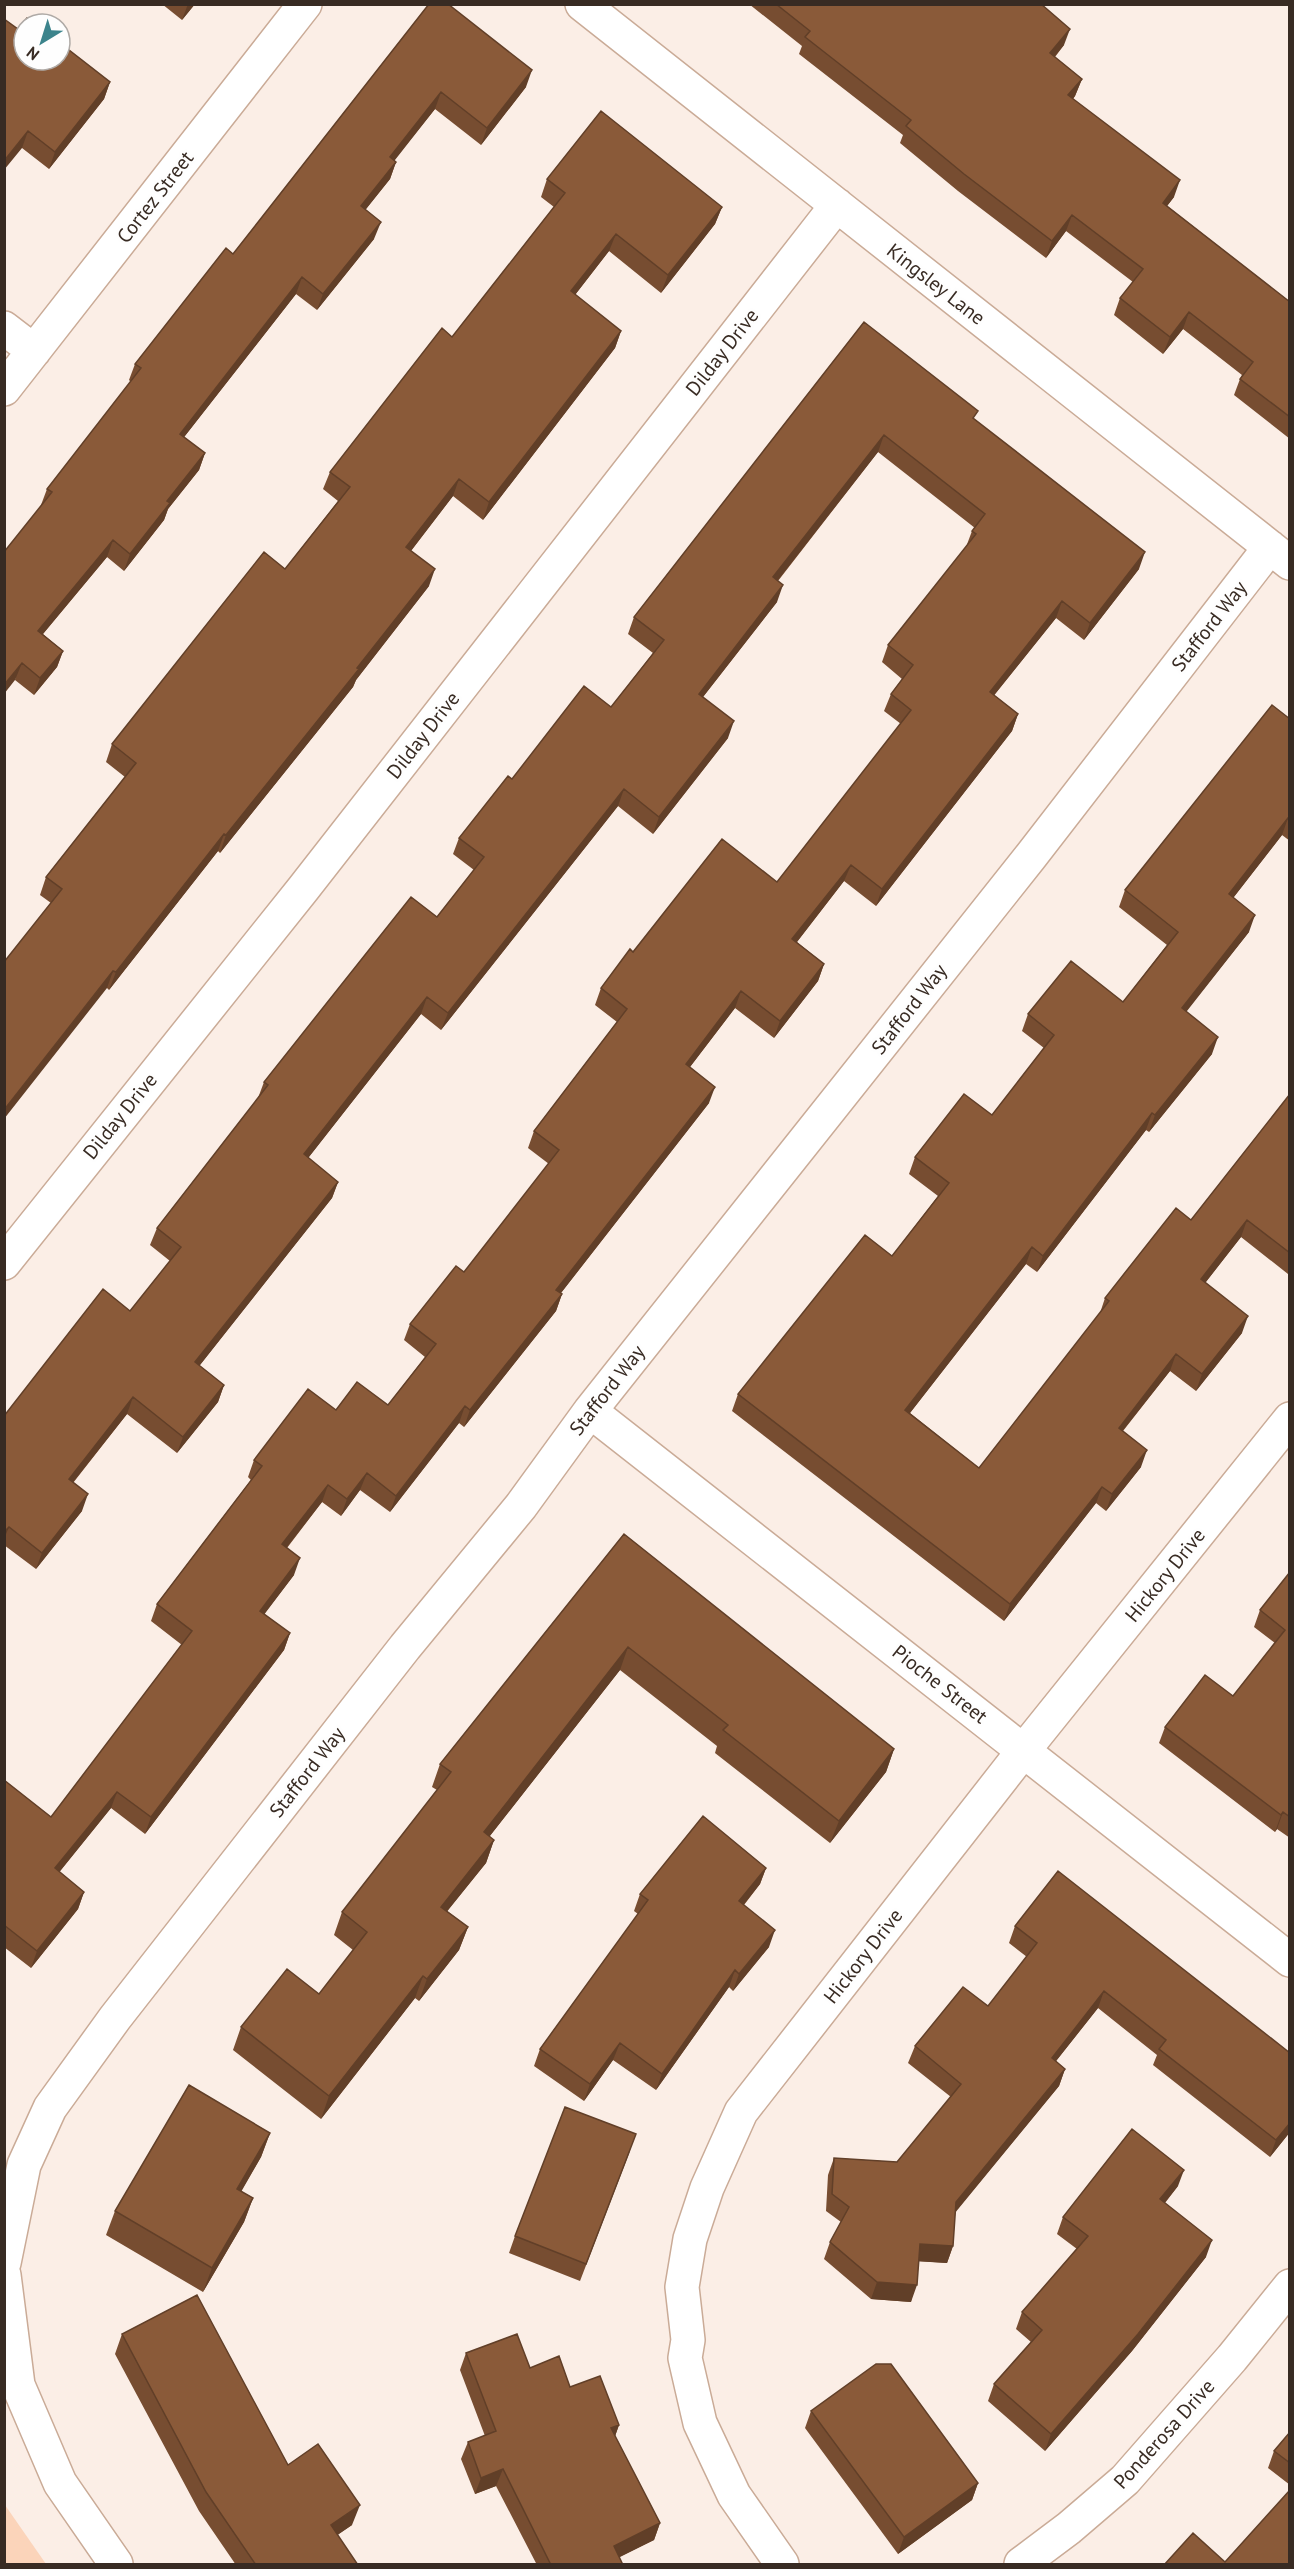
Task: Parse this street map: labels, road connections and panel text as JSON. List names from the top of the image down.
{
  "streets": {
    "street": [
      "Cortez Street",
      "Kingsley Lane",
      "Dilday Drive",
      "Stafford Way",
      "Hickory Drive",
      "Pioche Street",
      "Ponderosa Drive"
    ]
  },
  "crossings": [
    ["Kingsley Lane", "Dilday Drive"],
    ["Kingsley Lane", "Stafford Way"],
    ["Stafford Way", "Pioche Street"],
    ["Hickory Drive", "Pioche Street"]
  ],
  "north": "bottom left"
}
